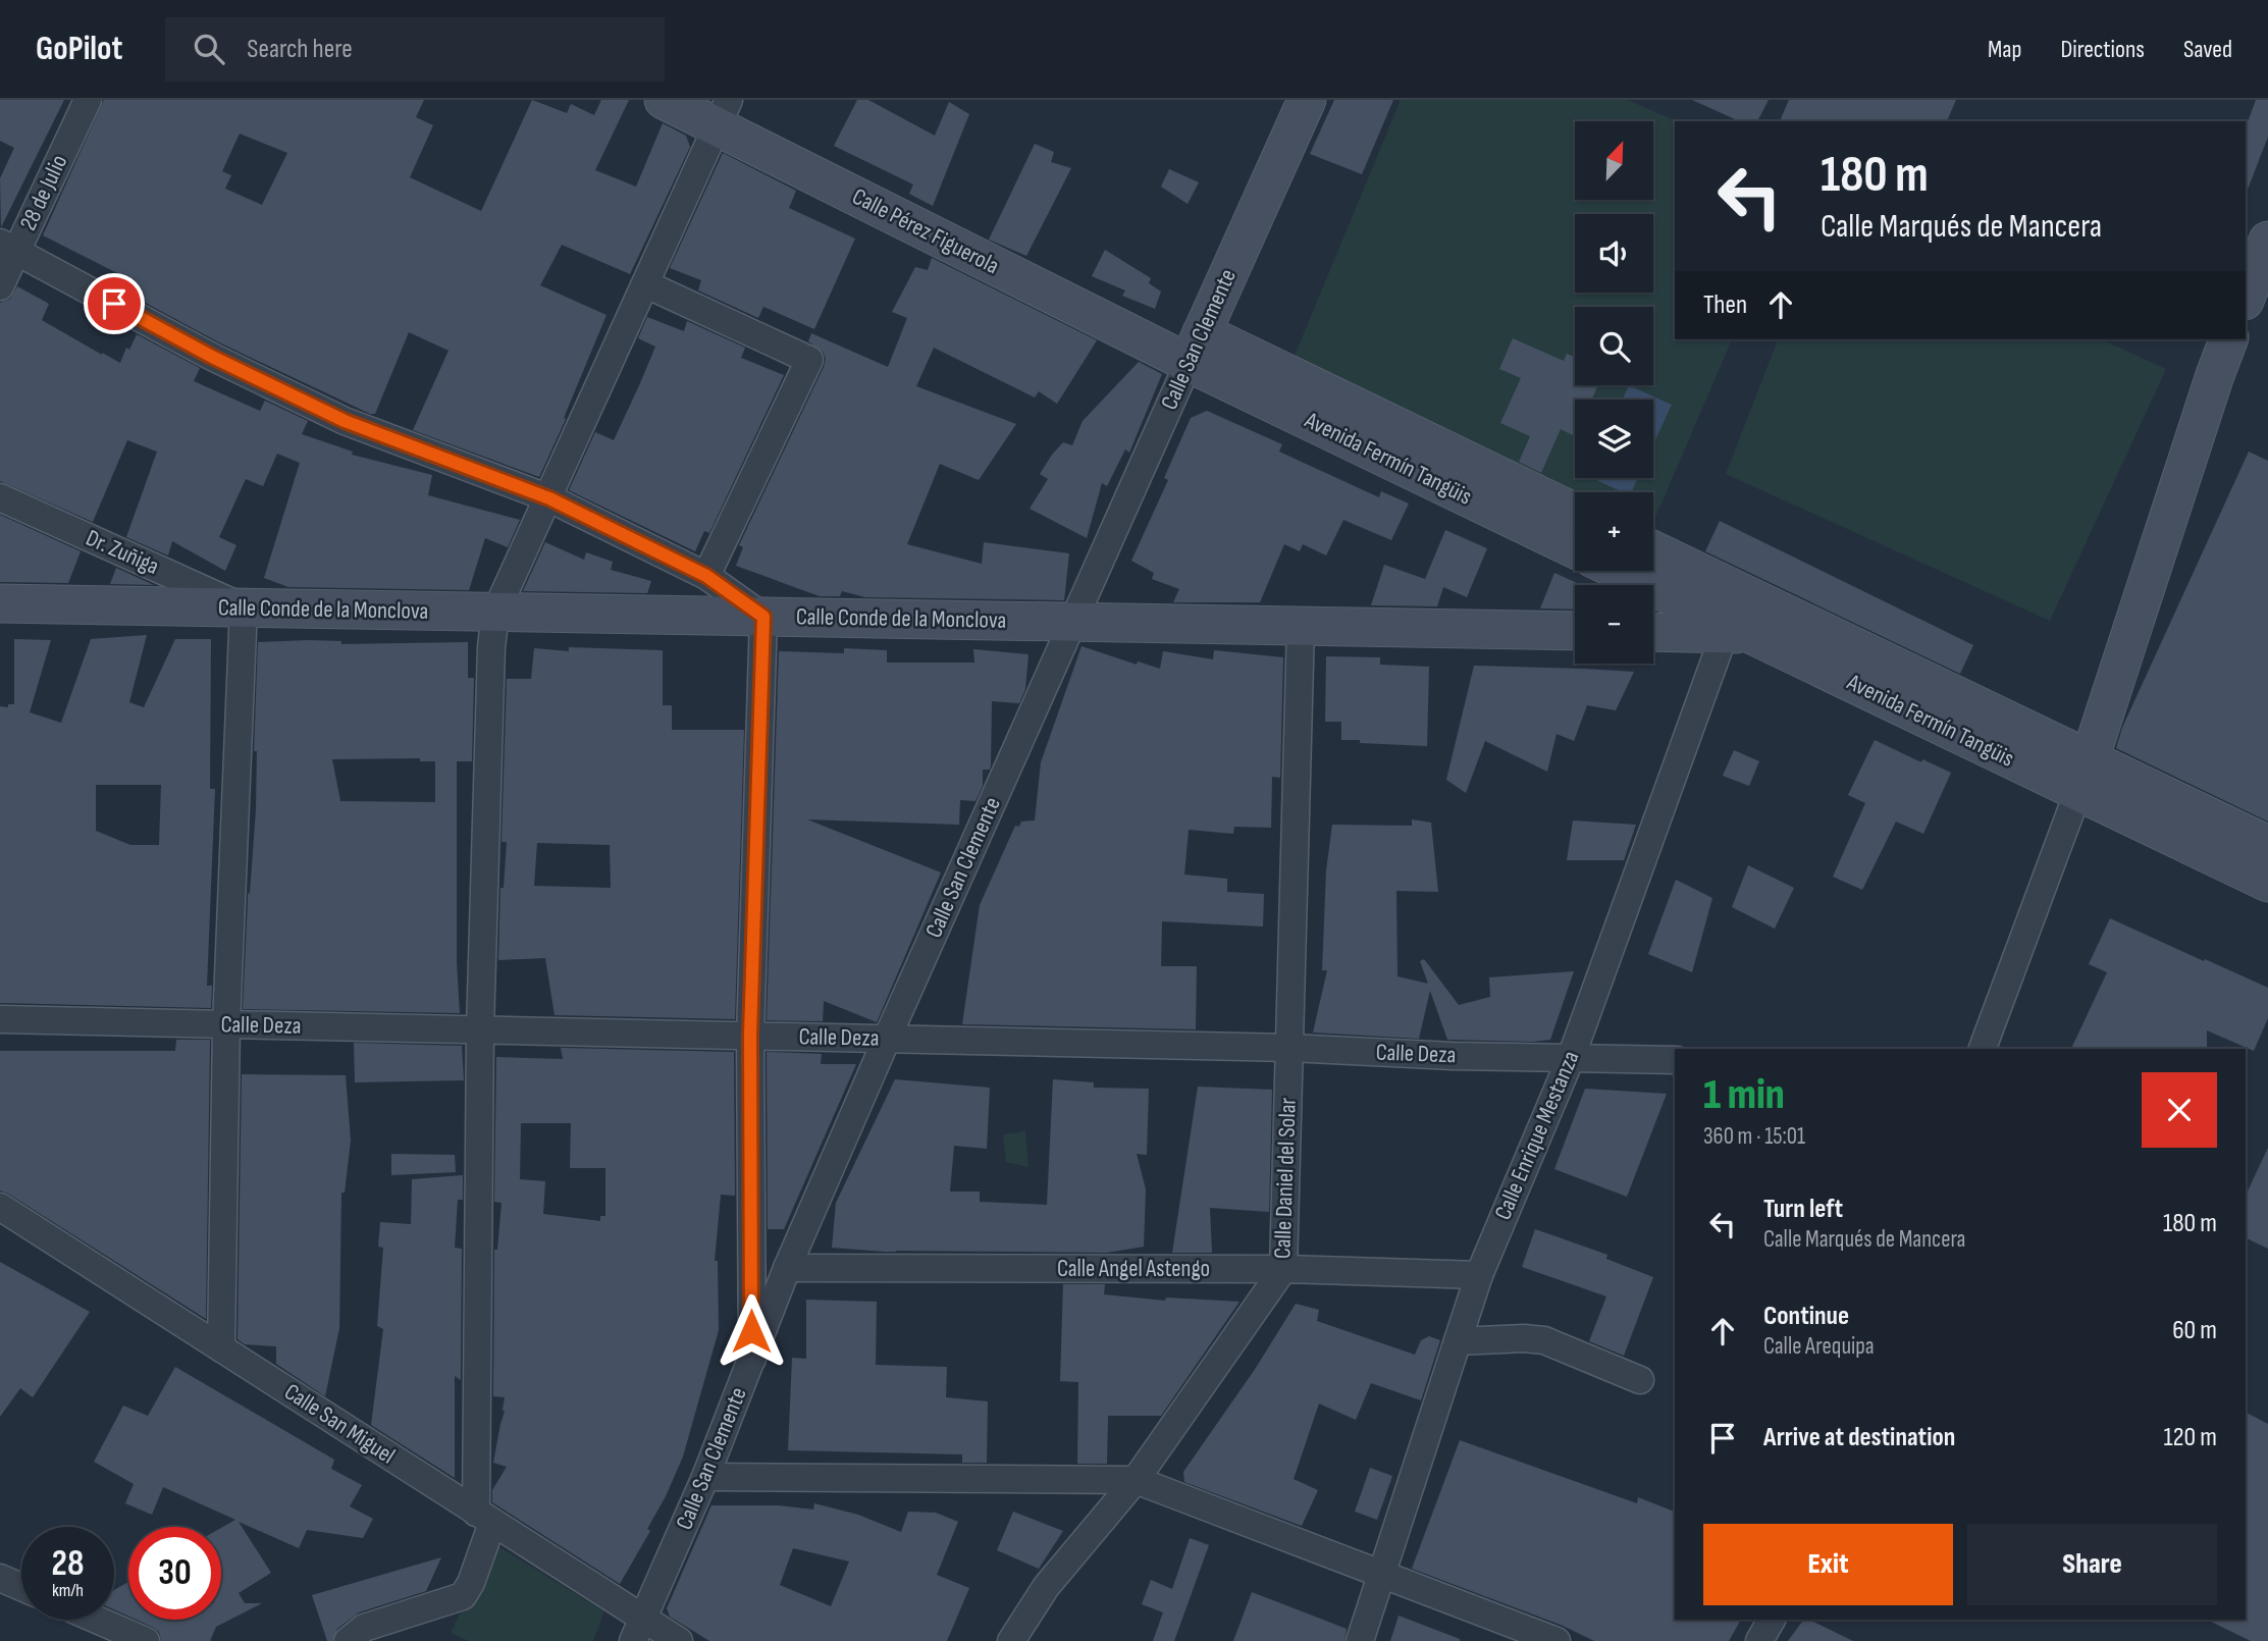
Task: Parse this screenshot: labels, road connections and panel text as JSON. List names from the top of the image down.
{
  "streets": {
    "main road": [
      "Calle Pérez Figuerola",
      "Calle San Clemente",
      "Avenida Fermín Tangüis",
      "Calle Conde de la Monclova"
    ],
    "street": [
      "28 de Julio",
      "Dr. Zuñiga",
      "Calle Deza",
      "Calle Enrique Mestanza",
      "Calle Daniel del Solar",
      "Calle Angel Astengo",
      "Calle San Miguel"
    ]
  },
  "crossings": [
    ["Calle Pérez Figuerola", "Calle San Clemente"],
    ["Calle Pérez Figuerola", "Avenida Fermín Tangüis"],
    ["Calle San Clemente", "Avenida Fermín Tangüis"],
    ["Calle San Clemente", "Calle Conde de la Monclova"],
    ["Calle San Clemente", "Calle Deza"],
    ["Calle San Clemente", "Calle Angel Astengo"],
    ["Calle San Clemente", "Calle San Miguel"],
    ["Avenida Fermín Tangüis", "Calle Enrique Mestanza"],
    ["Dr. Zuñiga", "Calle Conde de la Monclova"],
    ["Calle Conde de la Monclova", "Calle Daniel del Solar"],
    ["Calle Deza", "Calle Enrique Mestanza"],
    ["Calle Deza", "Calle Daniel del Solar"],
    ["Calle Enrique Mestanza", "Calle Angel Astengo"],
    ["Calle Daniel del Solar", "Calle Angel Astengo"]
  ],
  "north": "top right",
  "page": {
    "header": "GoPilot",
    "search": "Search here",
    "nav": ["Map", "Directions", "Saved"],
    "map_buttons": ["+", "−"],
    "turn": ["180 m", "Calle Marqués de Mancera"],
    "then": "Then",
    "heading": ["1 min", "360 m · 15:01"],
    "list": [
      {
        "name": "Turn left",
        "note": "Calle Marqués de Mancera",
        "value": "180 m"
      },
      {
        "name": "Continue",
        "note": "Calle Arequipa",
        "value": "60 m"
      },
      {
        "name": "Arrive at destination",
        "value": "120 m"
      }
    ],
    "buttons": ["Exit", "Share"],
    "speed": "28 km/h",
    "limit": "30"
  }
}
